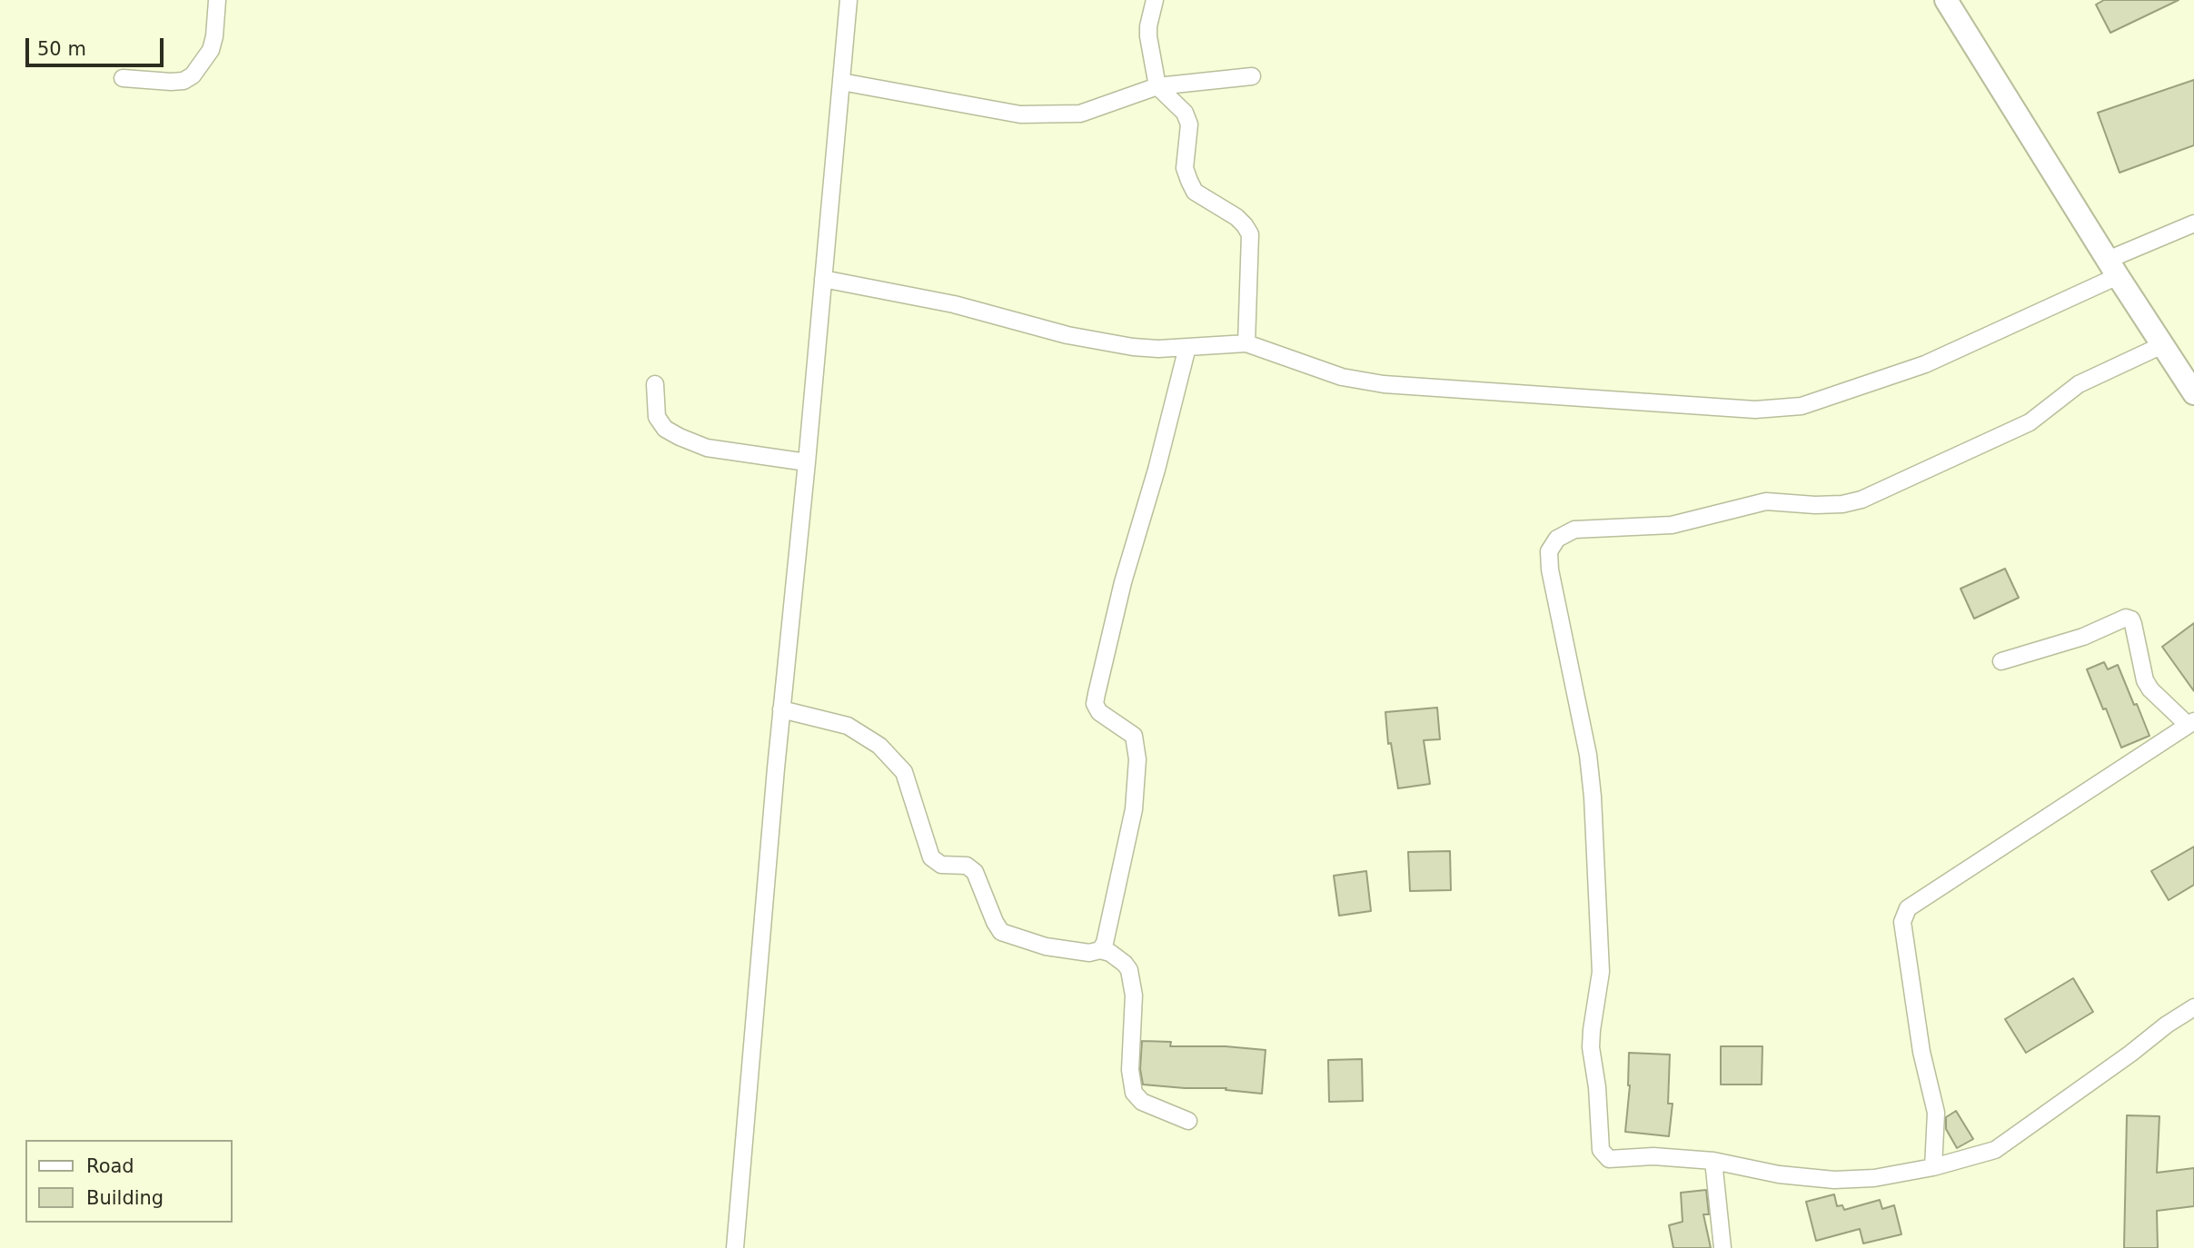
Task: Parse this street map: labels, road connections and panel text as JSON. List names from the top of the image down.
{
  "legend": ["Road", "Building"],
  "scale_bar": "50 m"
}
